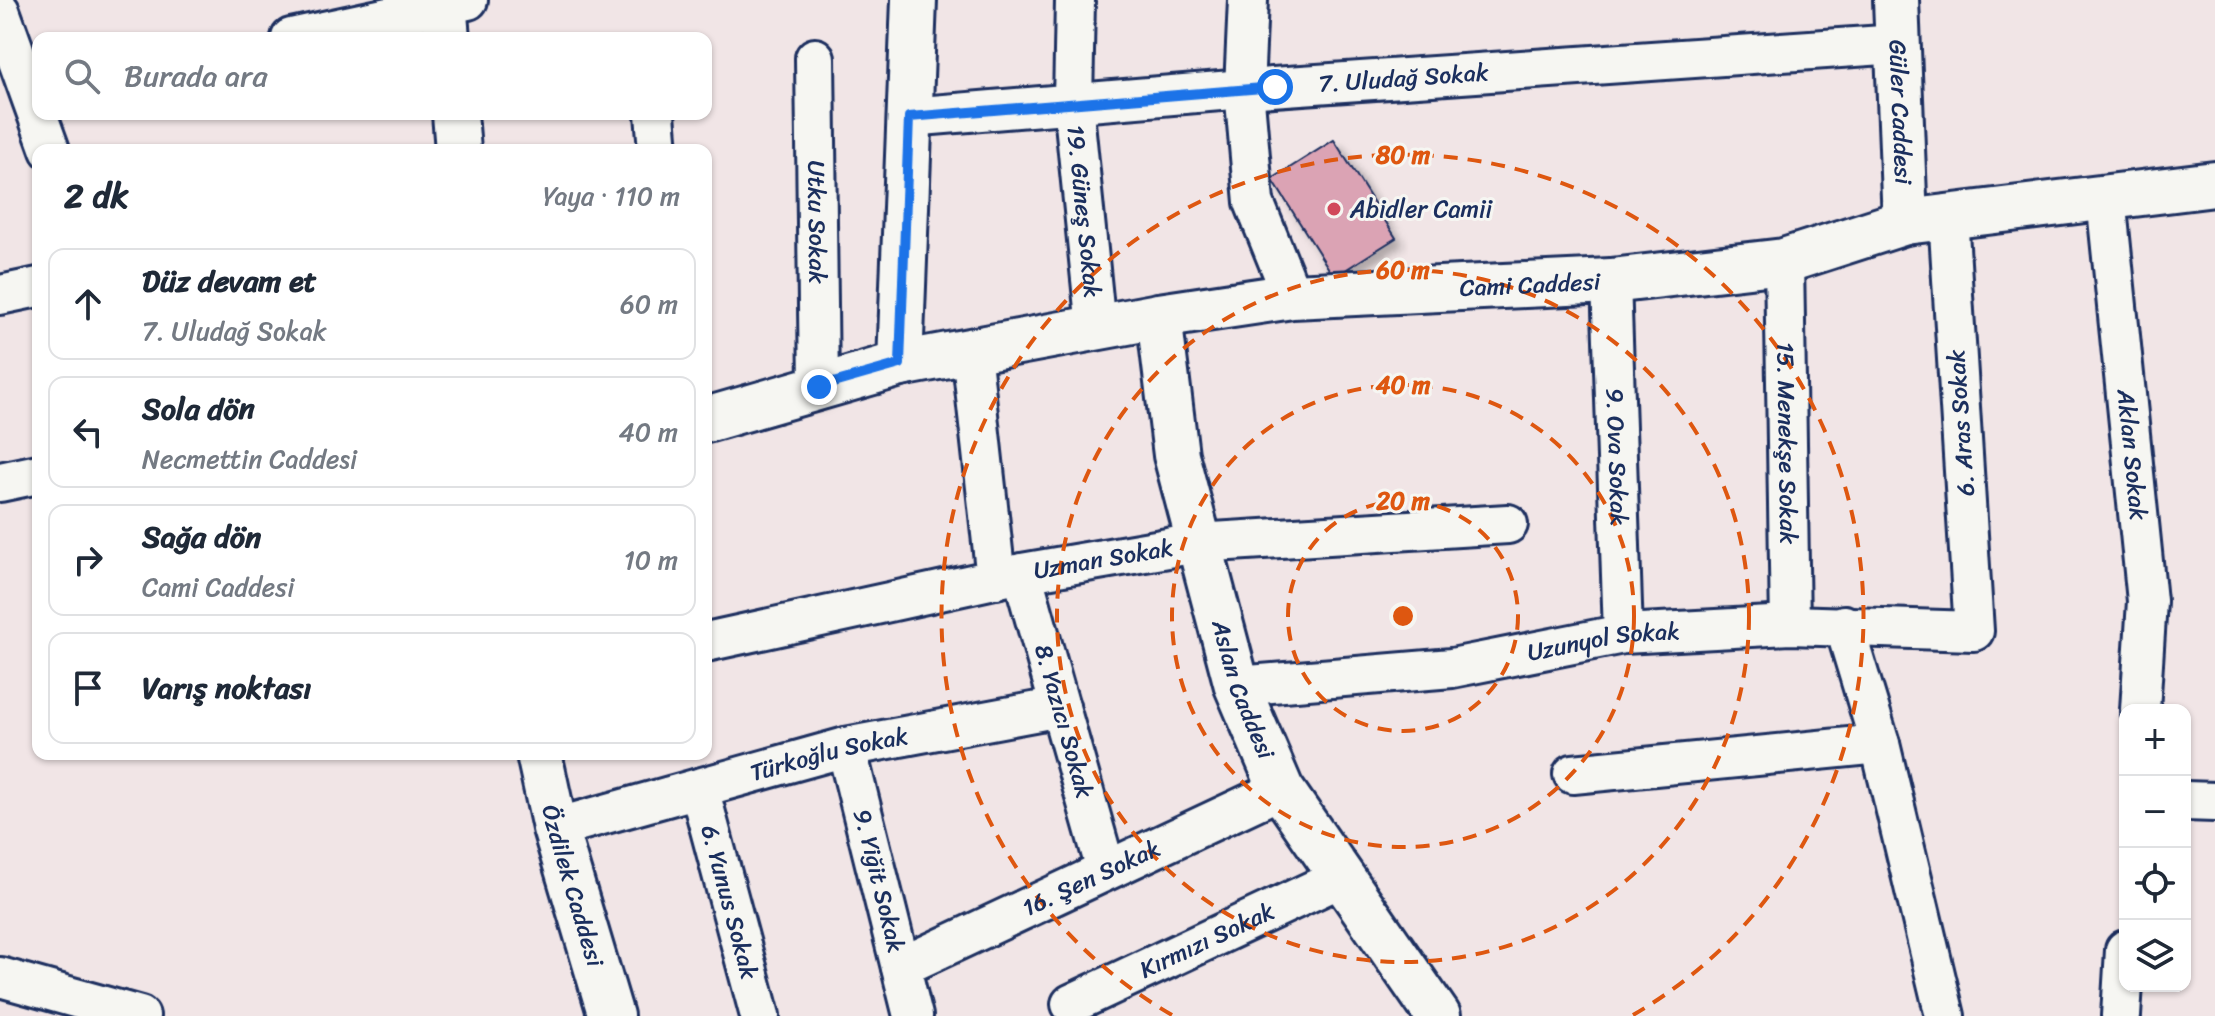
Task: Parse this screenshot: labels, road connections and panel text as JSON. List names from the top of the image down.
{
  "streets": {
    "main road": [
      "Güler Caddesi",
      "Cami Caddesi",
      "Aslan Caddesi",
      "Özdilek Caddesi"
    ],
    "street": [
      "7. Uludağ Sokak",
      "19. Güneş Sokak",
      "Utku Sokak",
      "6. Aras Sokak",
      "15. Menekşe Sokak",
      "Aklan Sokak",
      "9. Ova Sokak",
      "Uzman Sokak",
      "Uzunyol Sokak",
      "8. Yazıcı Sokak",
      "Türkoğlu Sokak",
      "16. Şen Sokak",
      "9. Yiğit Sokak",
      "6. Yunus Sokak",
      "Kırmızı Sokak"
    ]
  },
  "crossings": [
    ["7. Uludağ Sokak", "Güler Caddesi"],
    ["7. Uludağ Sokak", "19. Güneş Sokak"],
    ["Güler Caddesi", "Cami Caddesi"],
    ["19. Güneş Sokak", "Cami Caddesi"],
    ["Utku Sokak", "Cami Caddesi"],
    ["Cami Caddesi", "6. Aras Sokak"],
    ["Cami Caddesi", "15. Menekşe Sokak"],
    ["Cami Caddesi", "Aklan Sokak"],
    ["Cami Caddesi", "9. Ova Sokak"],
    ["Cami Caddesi", "Aslan Caddesi"],
    ["Cami Caddesi", "8. Yazıcı Sokak"],
    ["6. Aras Sokak", "Uzunyol Sokak"],
    ["15. Menekşe Sokak", "Uzunyol Sokak"],
    ["9. Ova Sokak", "Uzunyol Sokak"],
    ["Uzman Sokak", "Aslan Caddesi"],
    ["Uzman Sokak", "8. Yazıcı Sokak"],
    ["Uzunyol Sokak", "Aslan Caddesi"],
    ["Aslan Caddesi", "16. Şen Sokak"],
    ["Aslan Caddesi", "Kırmızı Sokak"],
    ["8. Yazıcı Sokak", "Türkoğlu Sokak"],
    ["8. Yazıcı Sokak", "16. Şen Sokak"],
    ["Türkoğlu Sokak", "9. Yiğit Sokak"],
    ["Türkoğlu Sokak", "Özdilek Caddesi"],
    ["Türkoğlu Sokak", "6. Yunus Sokak"],
    ["16. Şen Sokak", "9. Yiğit Sokak"]
  ],
  "places": ["Abidler Camii"],
  "page": {
    "search": "Burada ara",
    "heading": ["2 dk", "Yaya · 110 m"],
    "list": [
      ["Düz devam et", "7. Uludağ Sokak", "60 m"],
      ["Sola dön", "Necmettin Caddesi", "40 m"],
      ["Sağa dön", "Cami Caddesi", "10 m"],
      "Varış noktası"
    ],
    "map_buttons": ["+", "−"]
  },
  "rings": [
    "80 m",
    "60 m",
    "40 m",
    "20 m"
  ]
}
